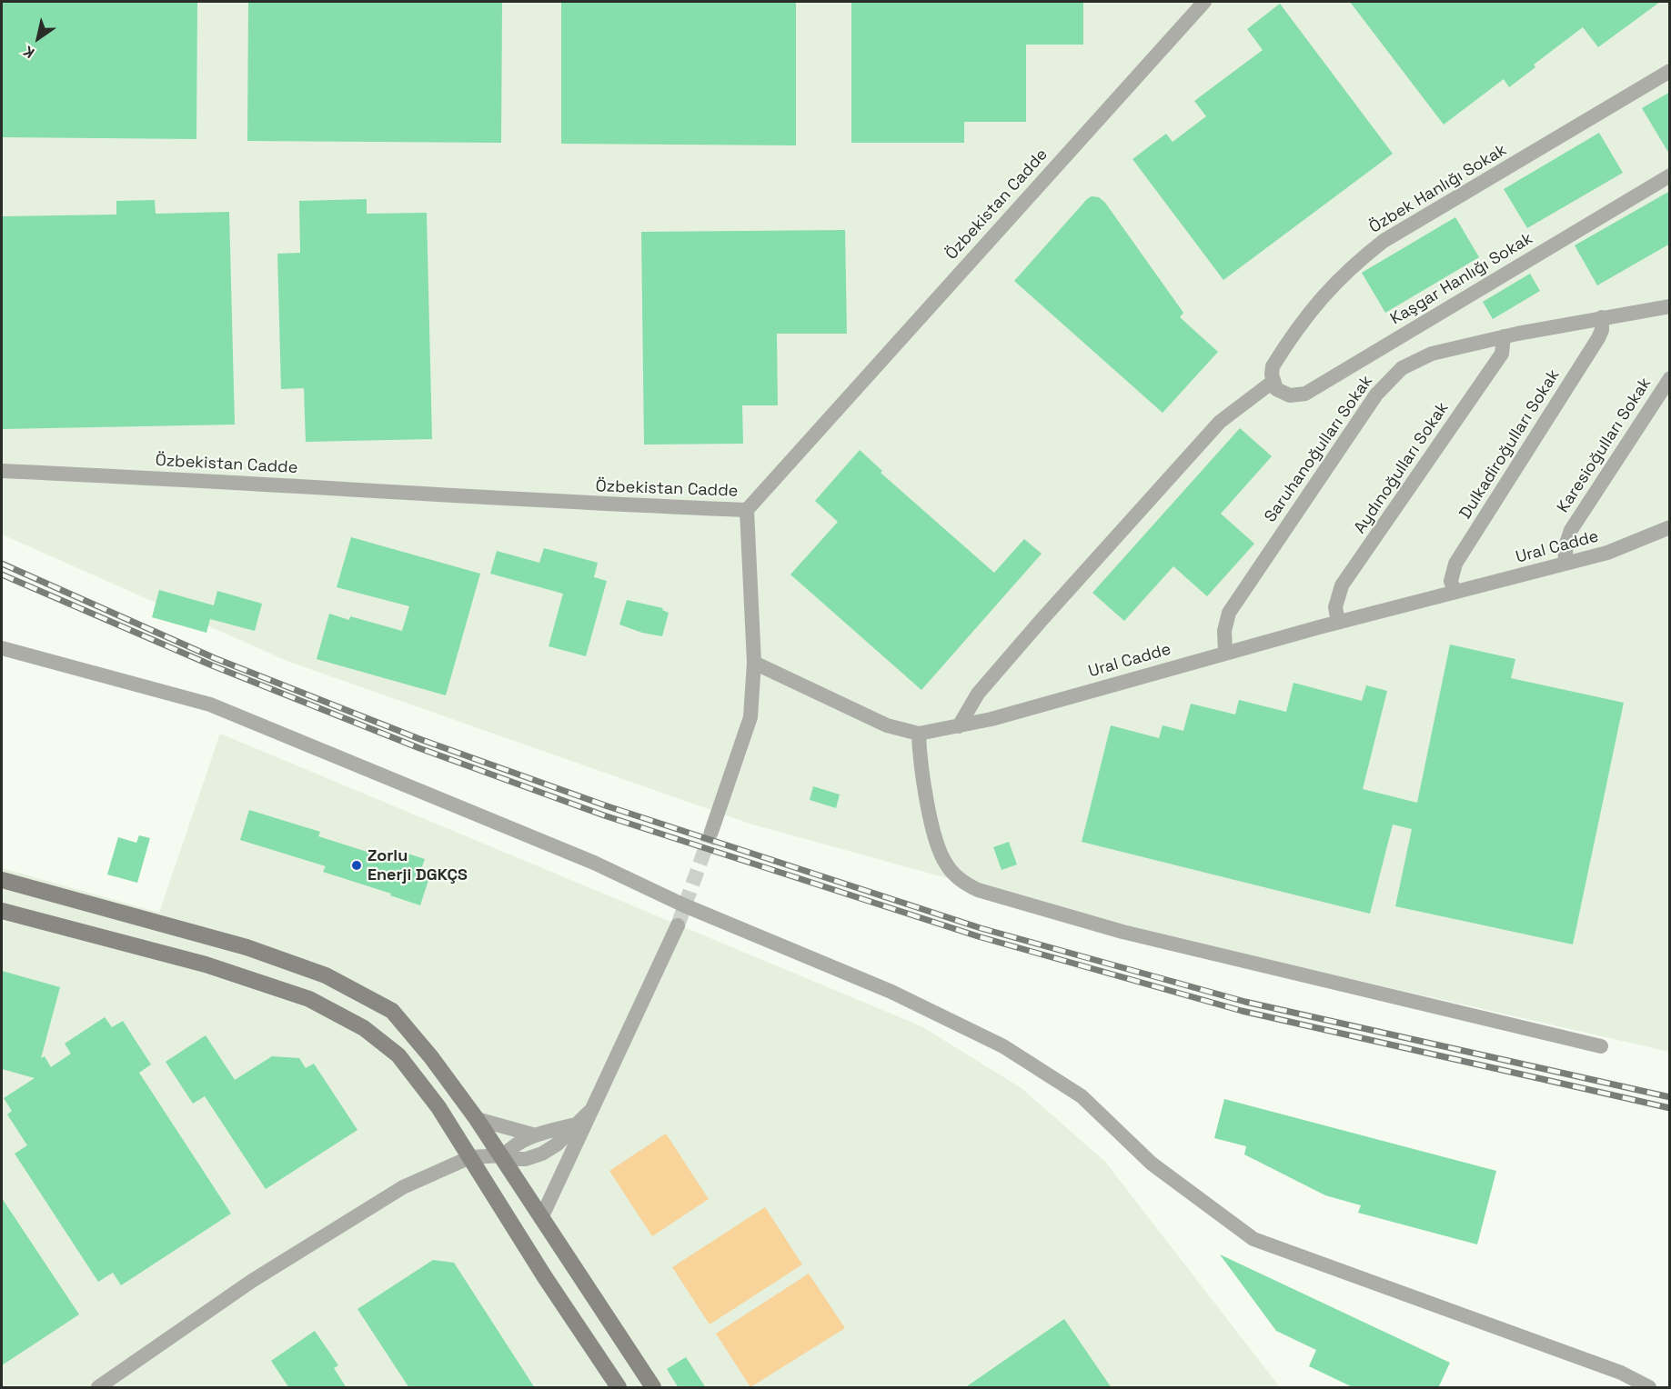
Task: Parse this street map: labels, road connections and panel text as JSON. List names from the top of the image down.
{
  "streets": {
    "street": [
      "Özbek Hanlığı Sokak",
      "Özbekistan Cadde",
      "Kaşgar Hanlığı Sokak",
      "Dulkadiroğulları Sokak",
      "Karesioğulları Sokak",
      "Saruhanoğulları Sokak",
      "Aydınoğulları Sokak",
      "Ural Cadde"
    ]
  },
  "crossings": [
    ["Özbek Hanlığı Sokak", "Kaşgar Hanlığı Sokak"],
    ["Dulkadiroğulları Sokak", "Saruhanoğulları Sokak"],
    ["Dulkadiroğulları Sokak", "Ural Cadde"],
    ["Karesioğulları Sokak", "Ural Cadde"],
    ["Saruhanoğulları Sokak", "Aydınoğulları Sokak"],
    ["Saruhanoğulları Sokak", "Ural Cadde"],
    ["Aydınoğulları Sokak", "Ural Cadde"]
  ],
  "places": ["Zorlu Enerji DGKÇS"],
  "north": "bottom left"
}
